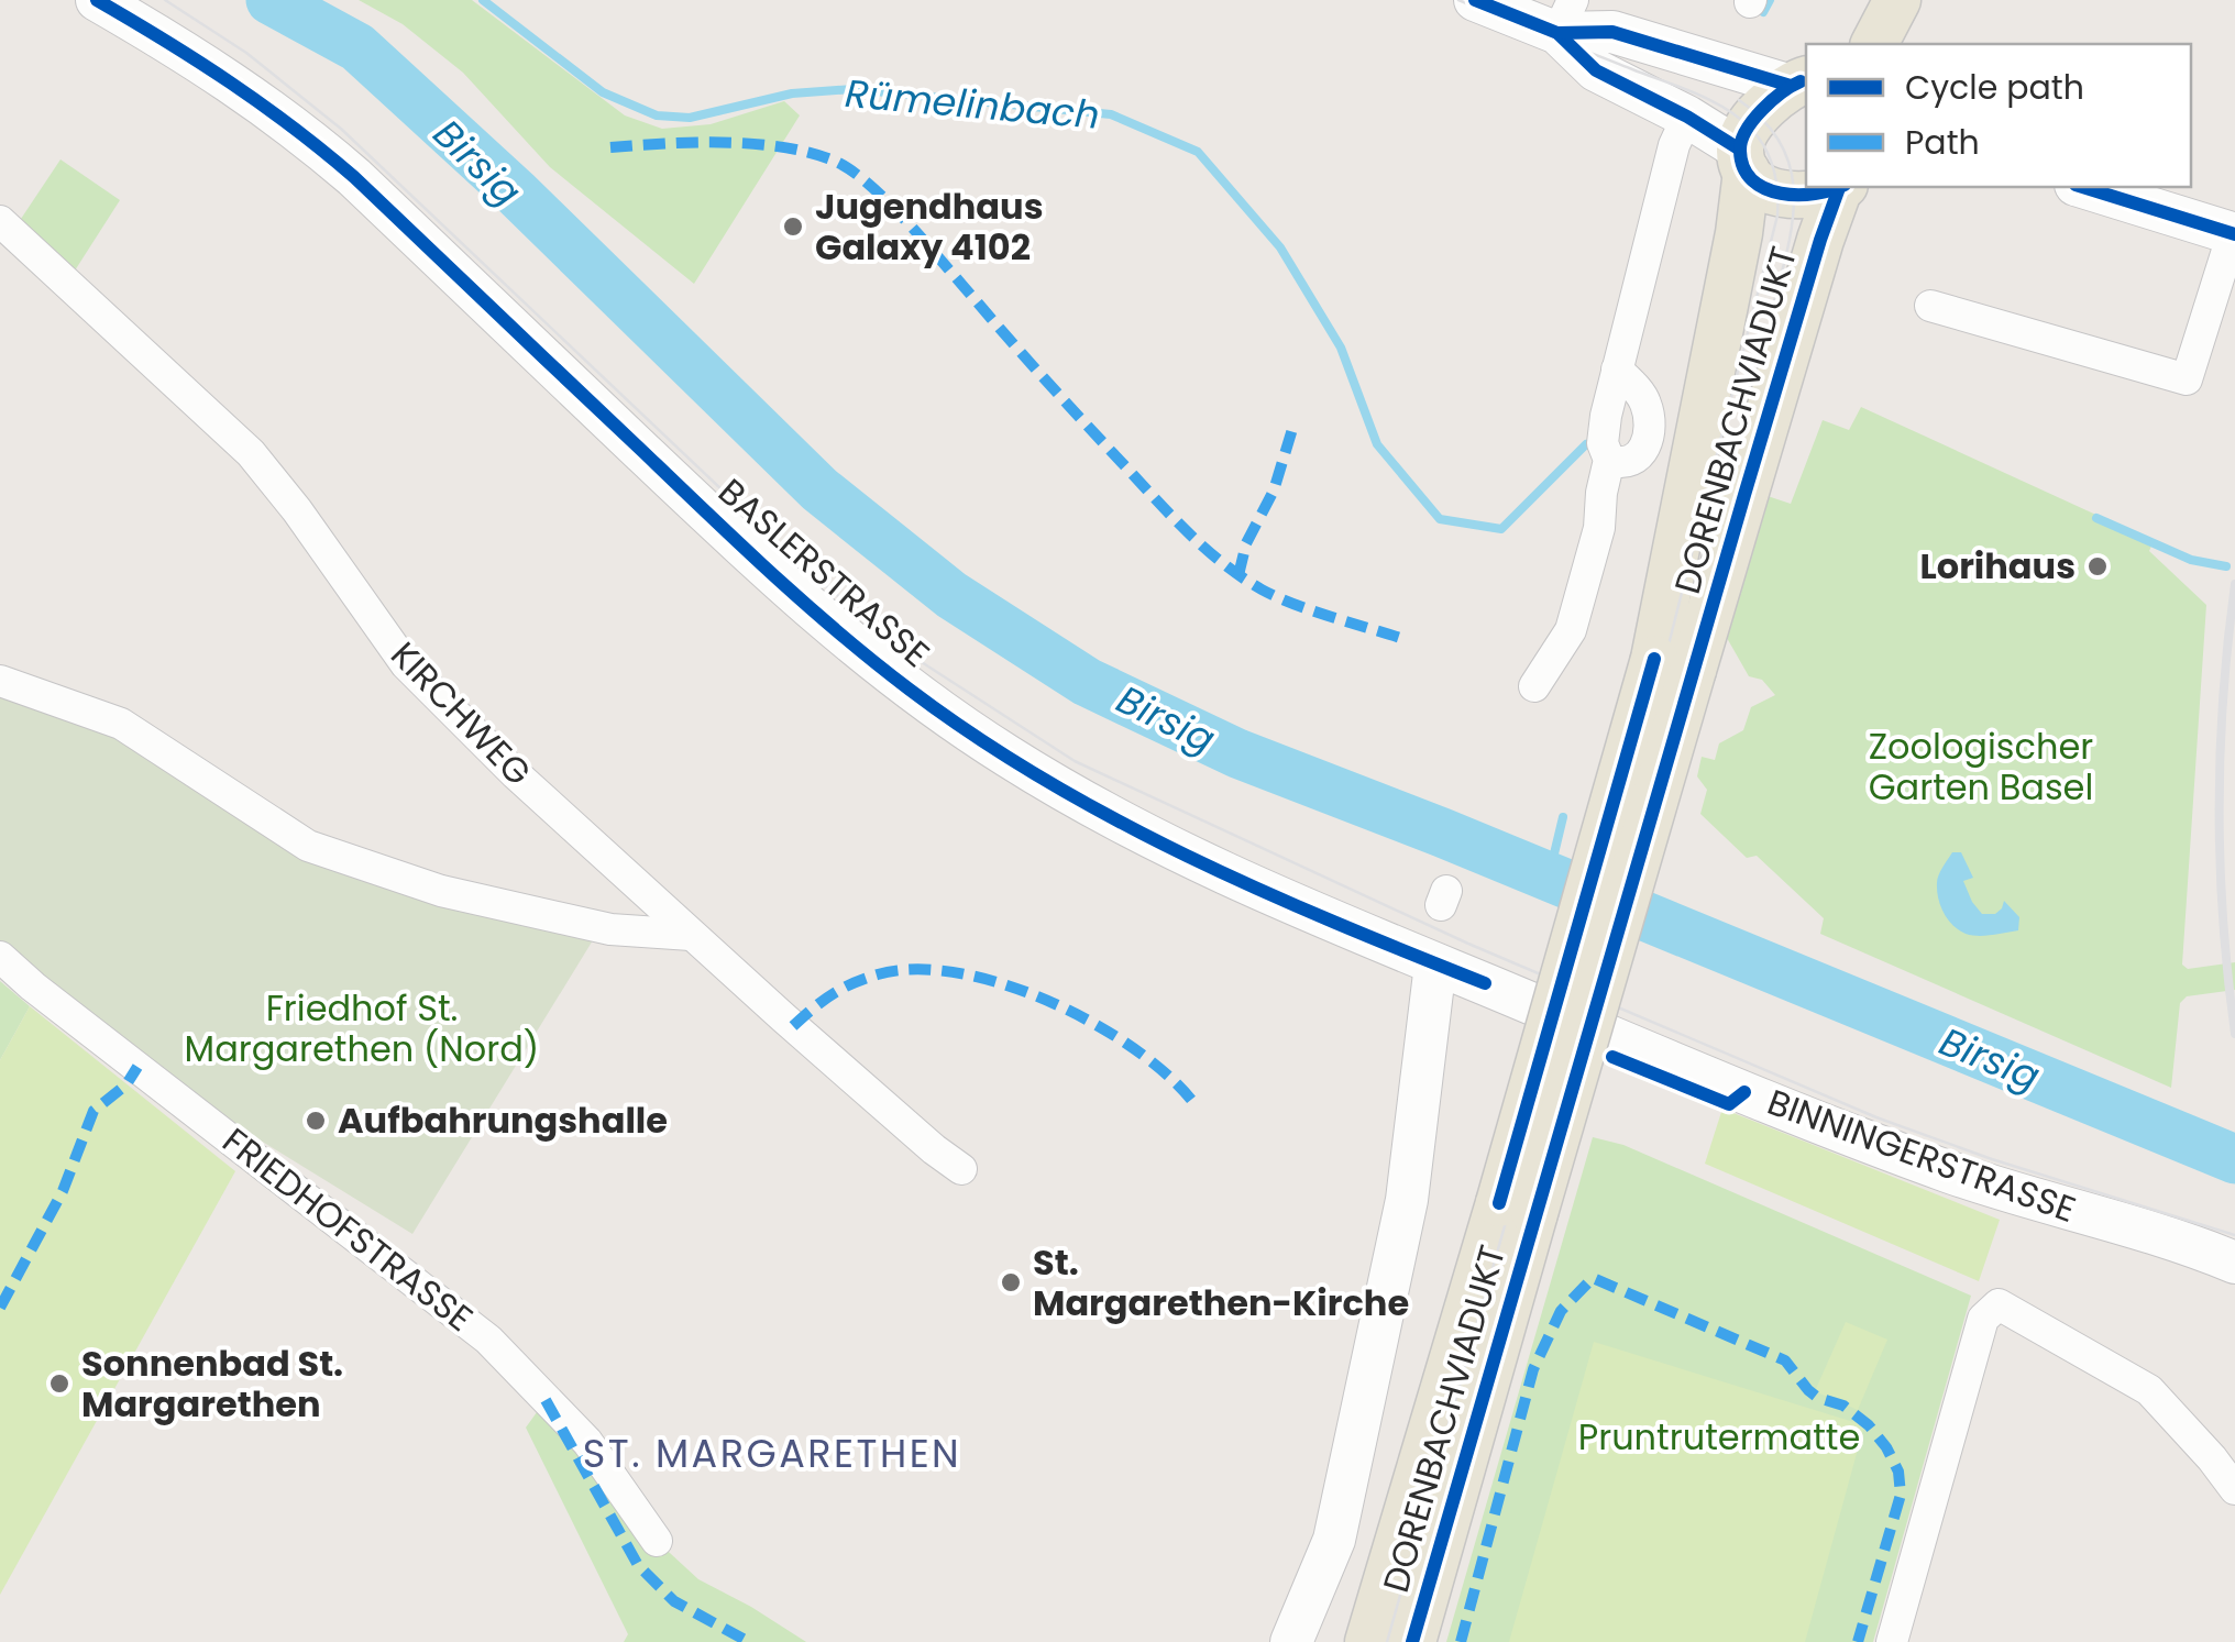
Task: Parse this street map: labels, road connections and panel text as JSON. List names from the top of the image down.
{
  "streets": {
    "main road": ["DORENBACHVIADUKT", "BASLERSTRASSE", "BINNINGERSTRASSE"],
    "street": ["KIRCHWEG", "FRIEDHOFSTRASSE"]
  },
  "crossings": [
    ["BASLERSTRASSE", "BINNINGERSTRASSE"]
  ],
  "districts": ["ST. MARGARETHEN"],
  "water": ["Rümelinbach", "Birsig"],
  "parks": ["Zoologischer Garten Basel", "Friedhof St. Margarethen (Nord)", "Pruntrutermatte"],
  "places": [
    "Jugendhaus Galaxy 4102",
    "Lorihaus",
    "Aufbahrungshalle",
    "St. Margarethen-Kirche",
    "Sonnenbad St. Margarethen"
  ],
  "legend": ["Cycle path", "Path"]
}
